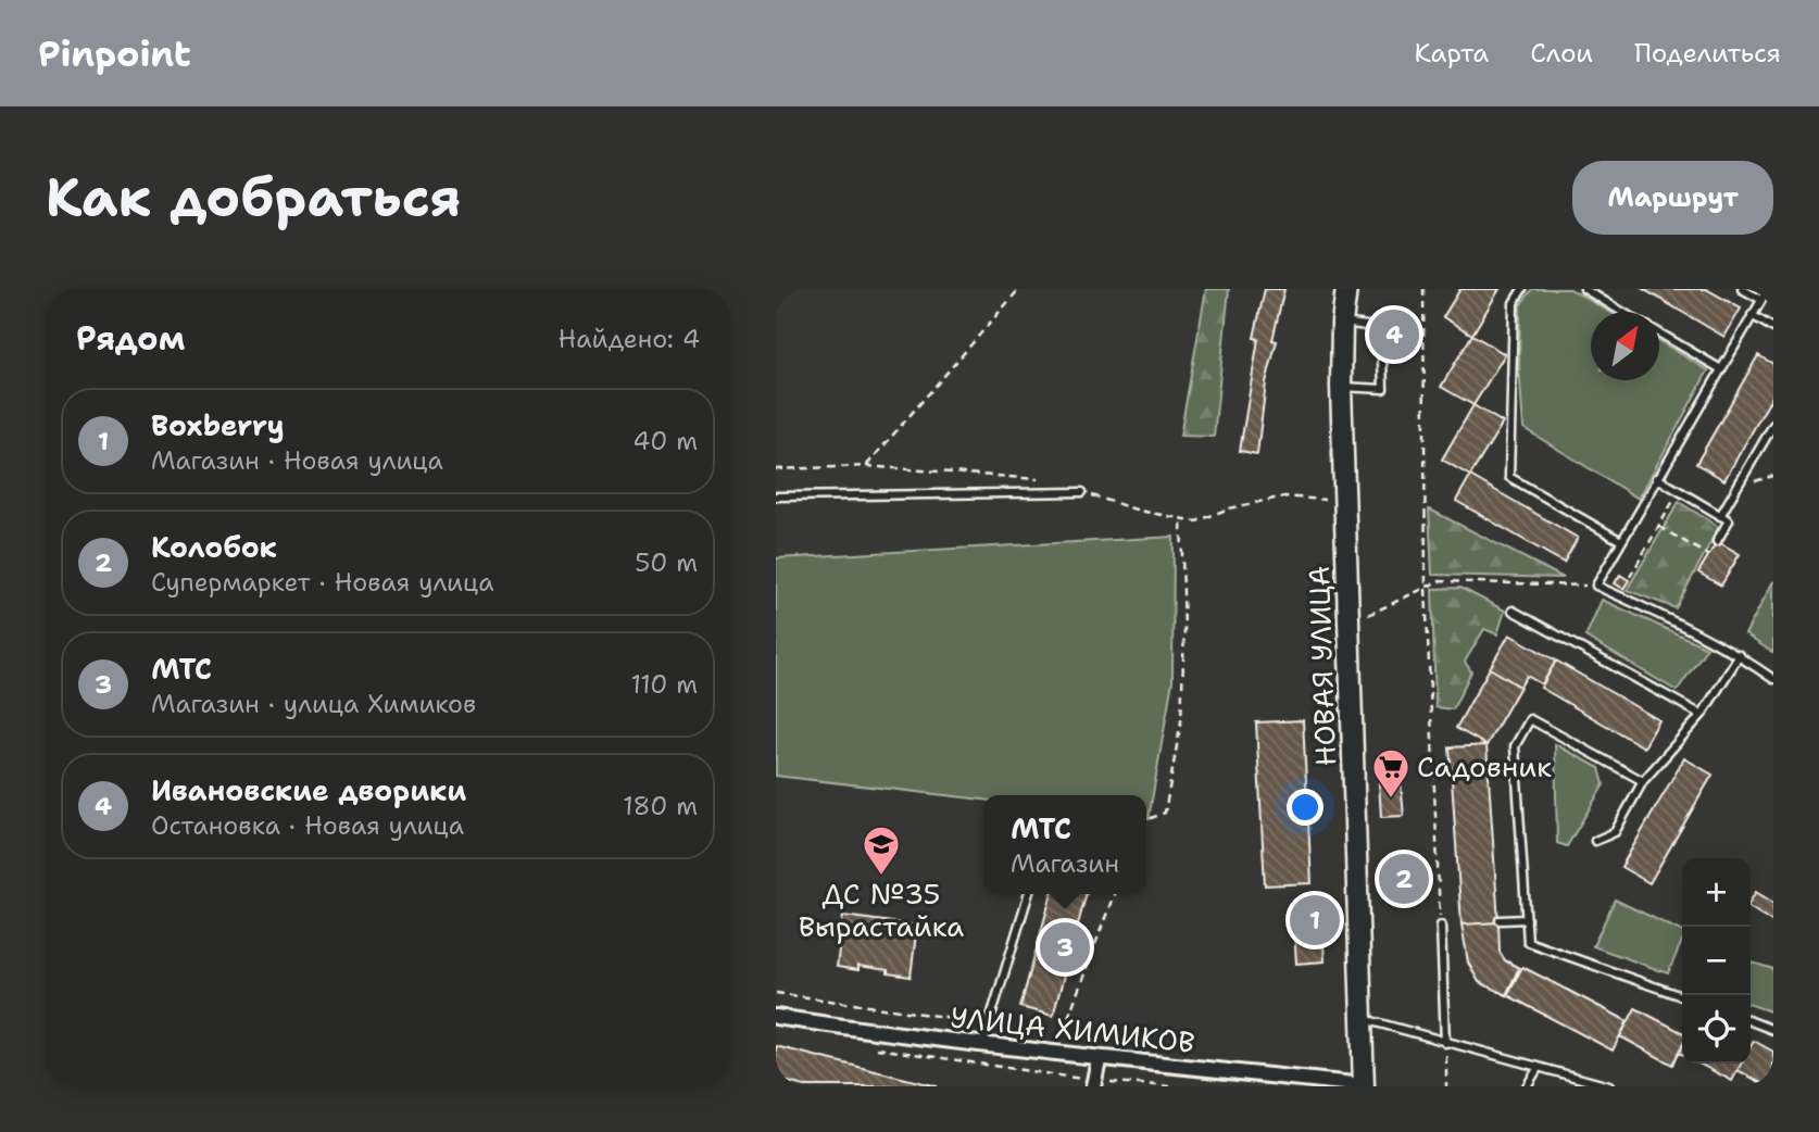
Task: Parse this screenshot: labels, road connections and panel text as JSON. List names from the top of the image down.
{
  "streets": {
    "street": ["НОВАЯ УЛИЦА", "УЛИЦА ХИМИКОВ"]
  },
  "crossings": [
    ["НОВАЯ УЛИЦА", "УЛИЦА ХИМИКОВ"]
  ],
  "places": {
    "supermarket": ["Садовник"],
    "school or university": ["ДС №35 Вырастайка"]
  },
  "north": "top right",
  "page": {
    "header": "Pinpoint",
    "nav": ["Карта", "Слои", "Поделиться"],
    "buttons": "Маршрут",
    "title": "Как добраться",
    "heading": ["Рядом", "Найдено: 4"],
    "pins": [
      "4",
      "2",
      "1",
      "3"
    ],
    "list": [
      {
        "mark": "1",
        "name": "Boxberry",
        "note": "Магазин · Новая улица",
        "value": "40 m"
      },
      {
        "mark": "2",
        "name": "Колобок",
        "note": "Супермаркет · Новая улица",
        "value": "50 m"
      },
      {
        "mark": "3",
        "name": "МТС",
        "note": "Магазин · улица Химиков",
        "value": "110 m"
      },
      {
        "mark": "4",
        "name": "Ивановские дворики",
        "note": "Остановка · Новая улица",
        "value": "180 m"
      }
    ],
    "popup": ["МТС", "Магазин"],
    "map_buttons": ["+", "−"]
  }
}
